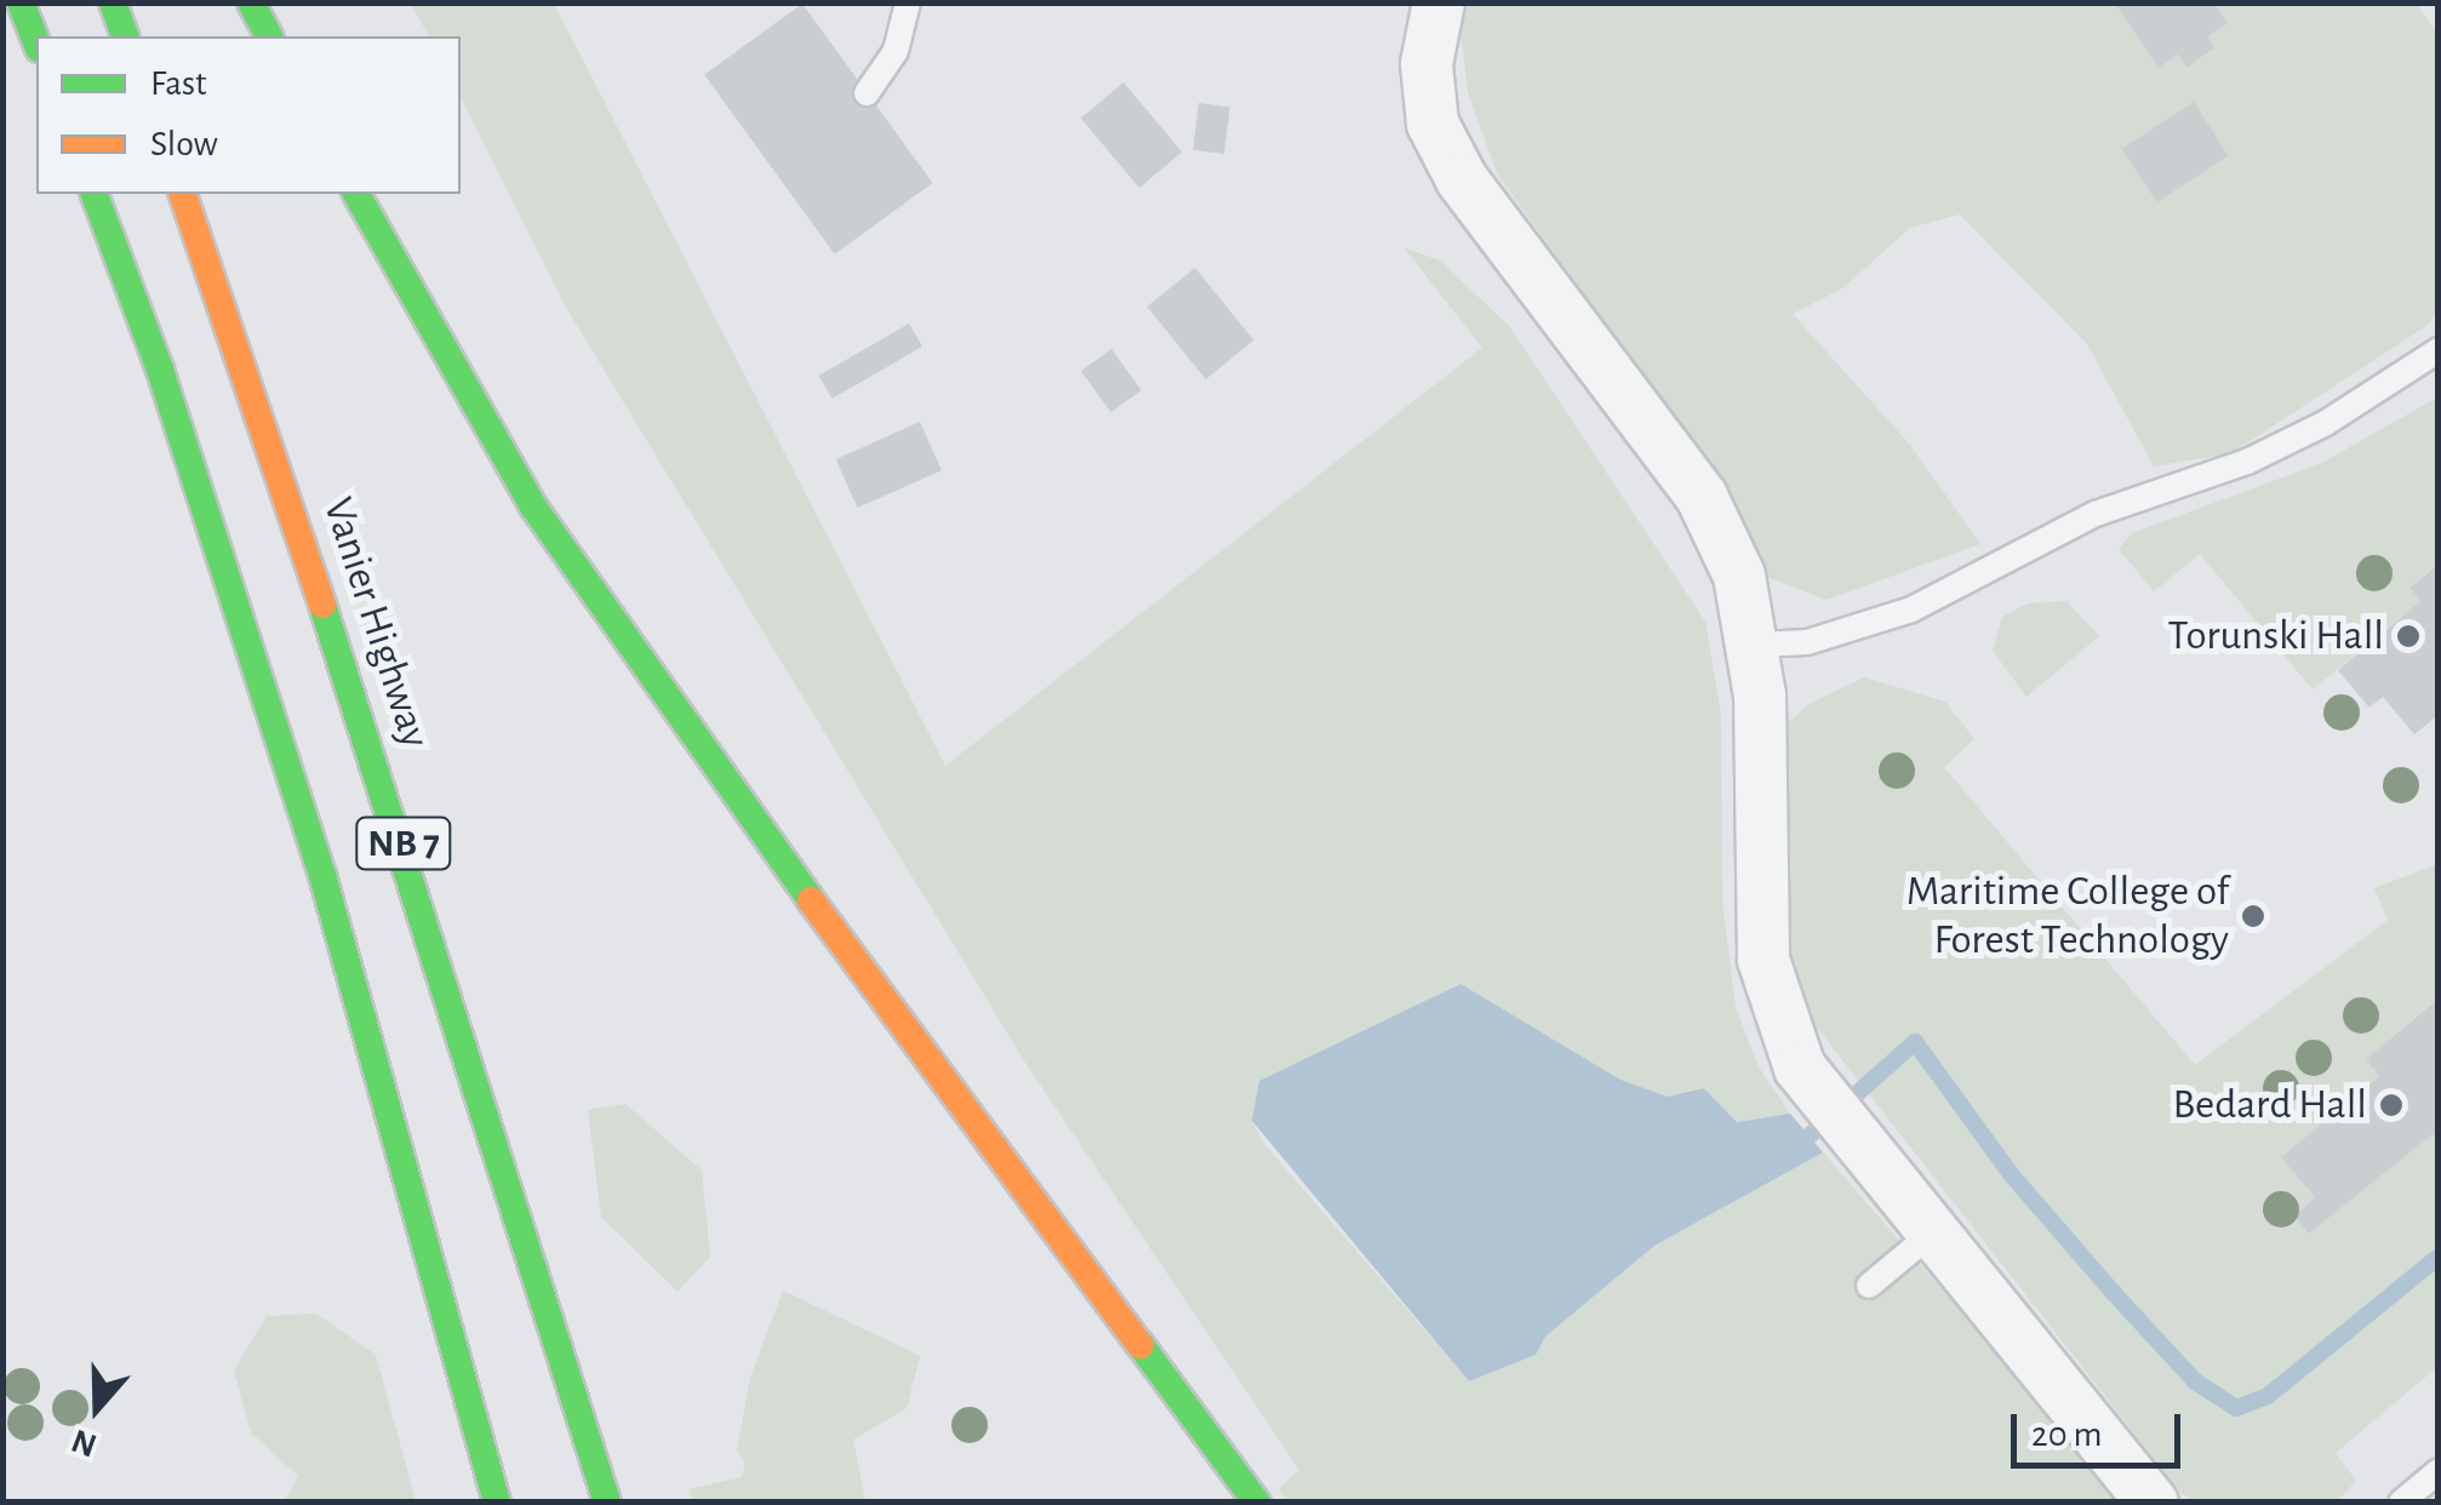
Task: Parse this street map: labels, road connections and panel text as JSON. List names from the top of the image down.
{
  "streets": {
    "highway": ["Vanier Highway", "NB 7"]
  },
  "places": ["Torunski Hall", "Maritime College of Forest Technology", "Bedard Hall"],
  "legend": ["Fast", "Slow"],
  "scale_bar": "20 m",
  "north": "bottom"
}
